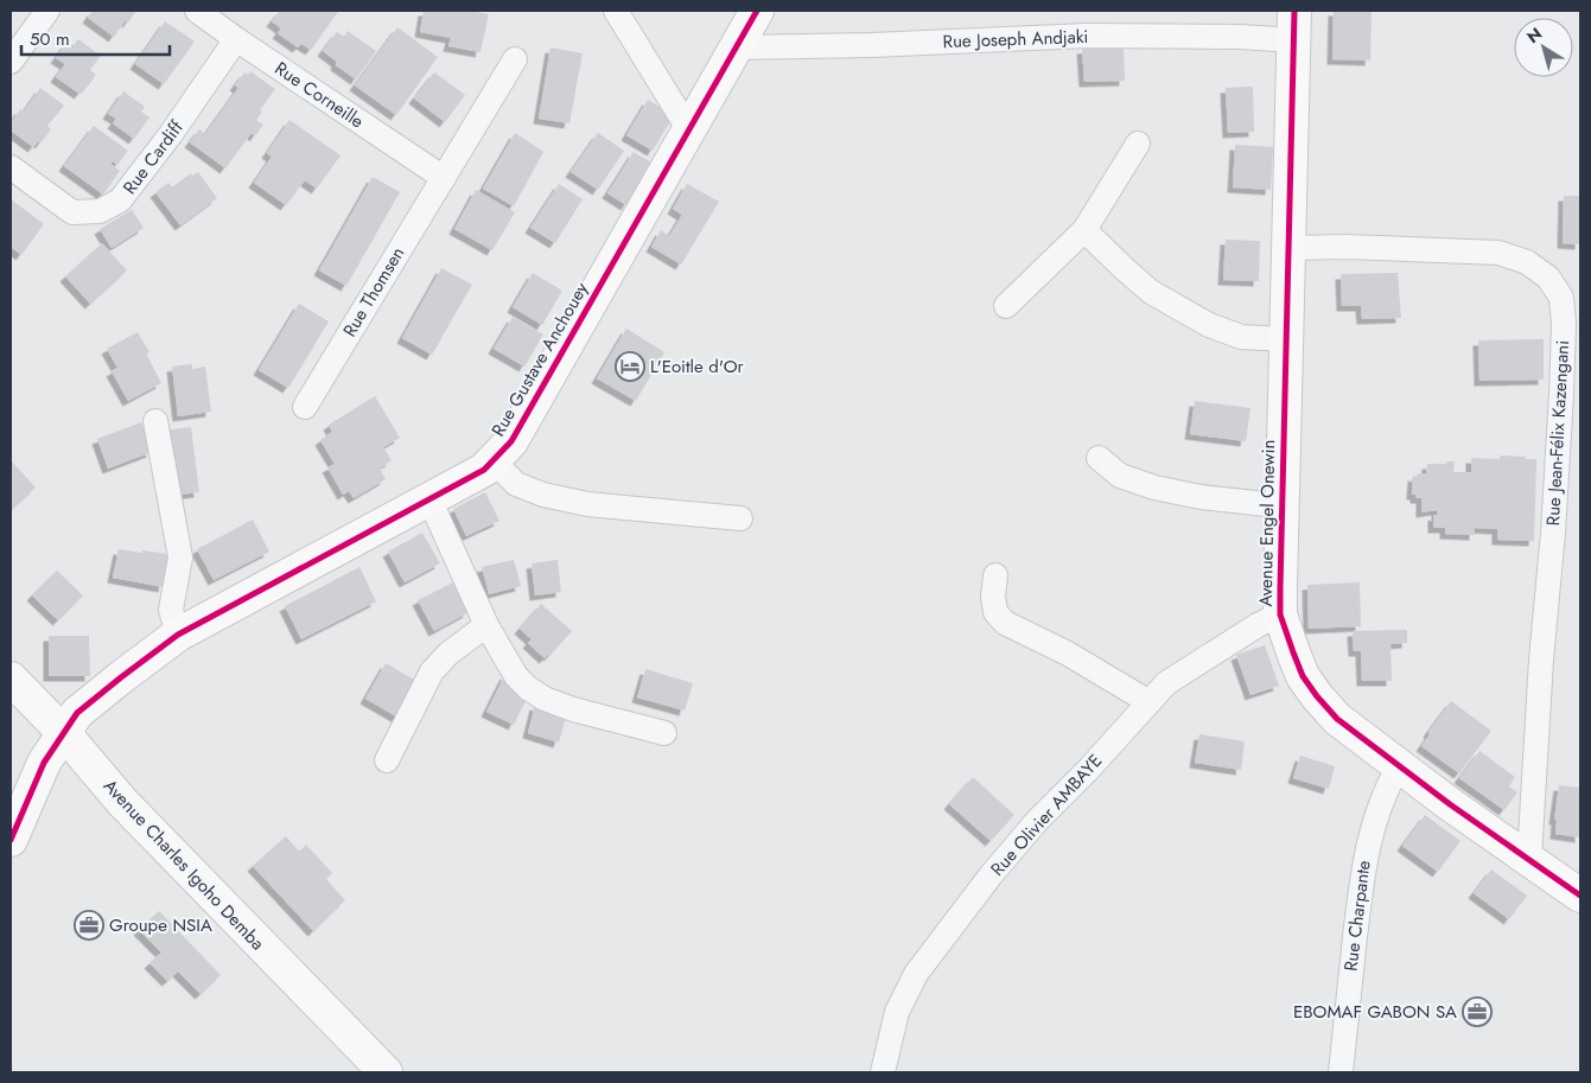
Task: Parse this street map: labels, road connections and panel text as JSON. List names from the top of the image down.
{
  "streets": {
    "street": [
      "Rue Joseph Andjaki",
      "Rue Corneille",
      "Rue Cardiff",
      "Rue Thomsen",
      "Rue Gustave Anchouey",
      "Rue Jean-Félix Kazengani",
      "Avenue Engel Onewin",
      "Rue Olivier AMBAYE",
      "Avenue Charles Igoho Demba",
      "Rue Charpante"
    ]
  },
  "crossings": [
    ["Rue Joseph Andjaki", "Rue Gustave Anchouey"],
    ["Rue Joseph Andjaki", "Avenue Engel Onewin"],
    ["Rue Corneille", "Rue Cardiff"],
    ["Rue Corneille", "Rue Thomsen"],
    ["Rue Gustave Anchouey", "Avenue Charles Igoho Demba"],
    ["Rue Jean-Félix Kazengani", "Avenue Engel Onewin"],
    ["Avenue Engel Onewin", "Rue Olivier AMBAYE"],
    ["Avenue Engel Onewin", "Rue Charpante"]
  ],
  "places": {
    "hotel": ["L'Eoitle d'Or"],
    "office": ["Groupe NSIA", "EBOMAF GABON SA"]
  },
  "scale_bar": "50 m",
  "north": "top left"
}
